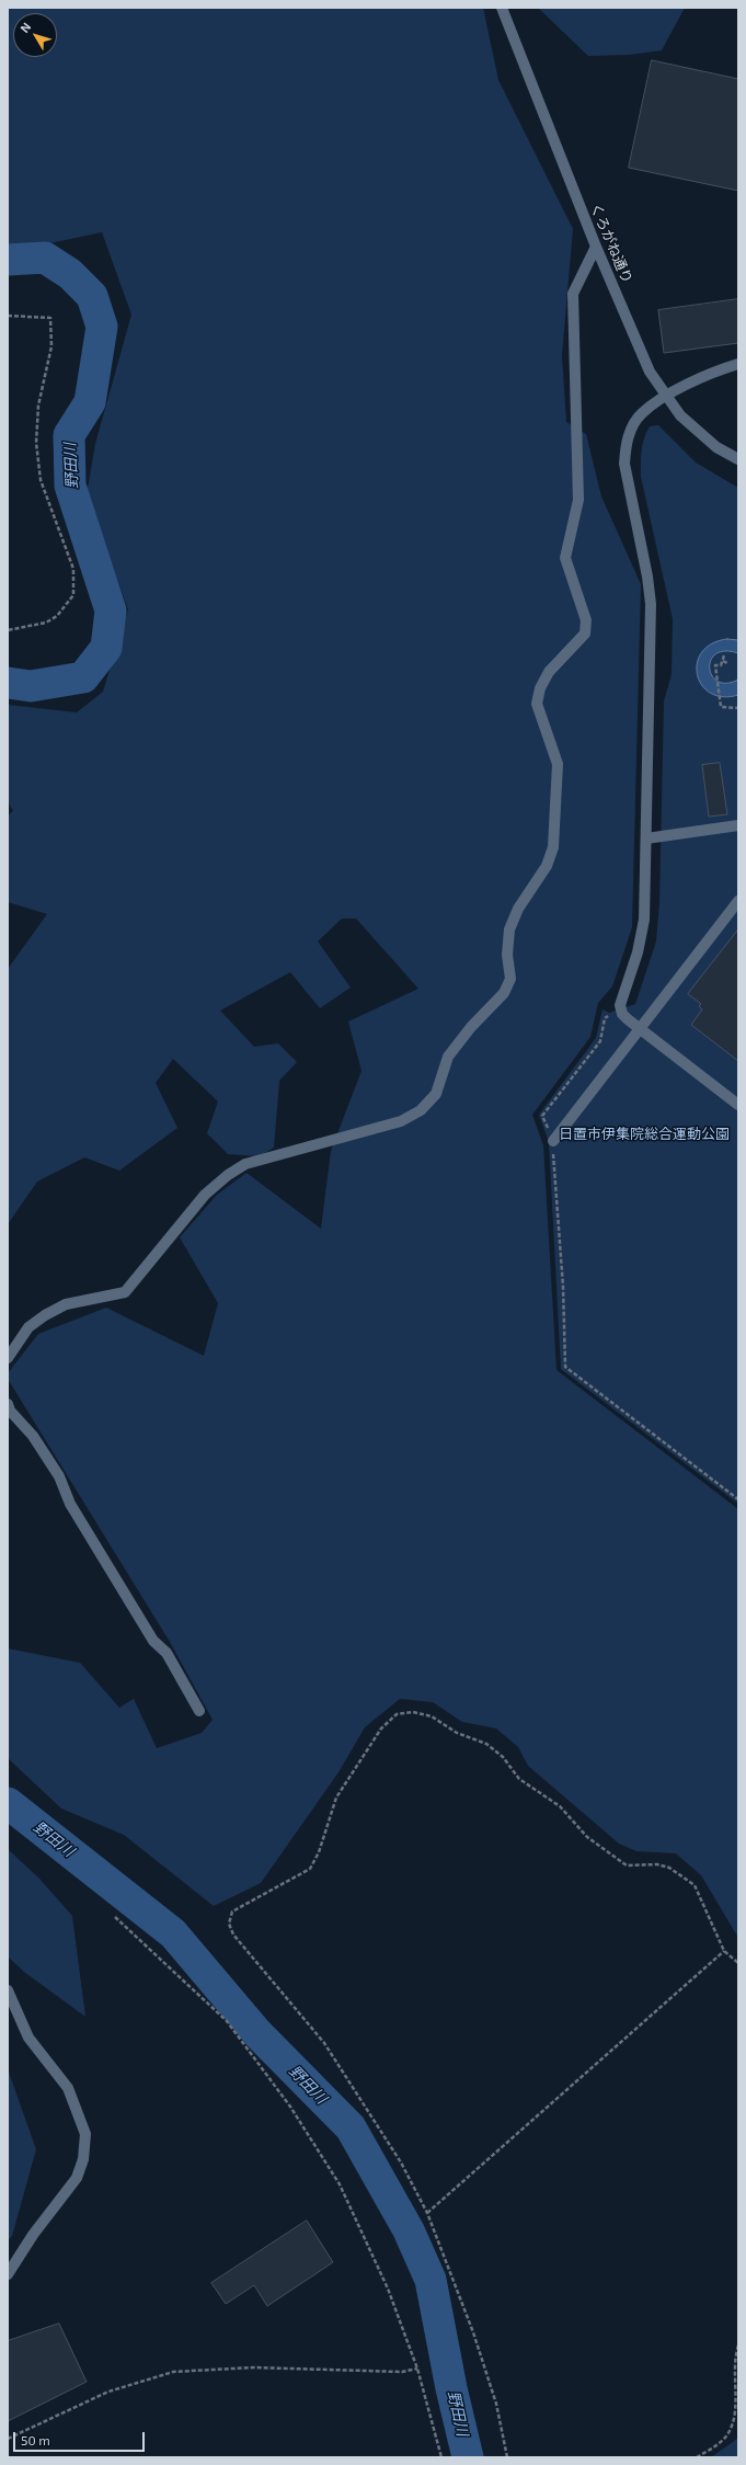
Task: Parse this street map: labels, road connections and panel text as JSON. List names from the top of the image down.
{
  "streets": {
    "street": ["くろがね通り"]
  },
  "water": ["野田川"],
  "parks": ["日置市伊集院総合運動公園"],
  "scale_bar": "50 m",
  "north": "top left"
}
